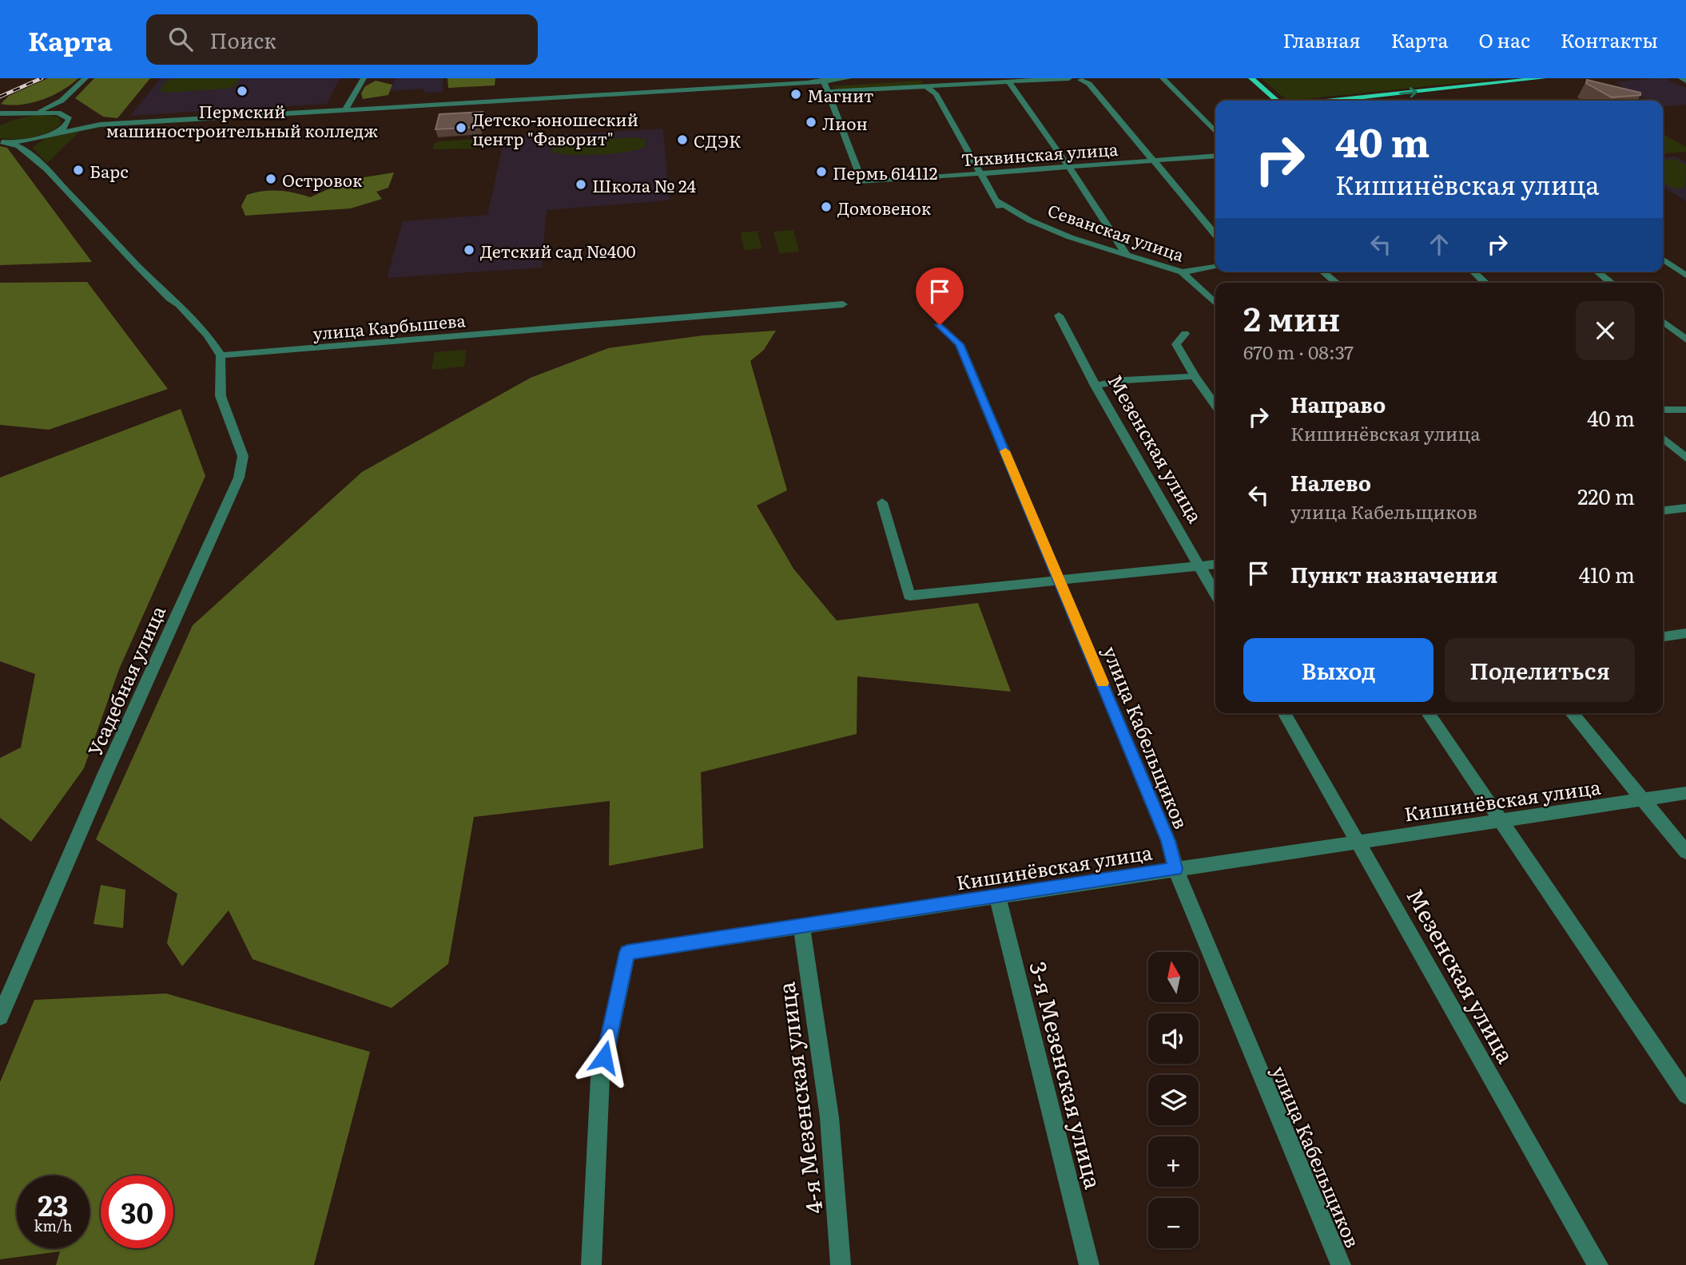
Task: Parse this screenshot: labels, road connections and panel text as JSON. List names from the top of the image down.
{
  "streets": {
    "street": [
      "Тихвинская улица",
      "Севанская улица",
      "улица Карбышева",
      "Мезенская улица",
      "Усадебная улица",
      "улица Кабельщиков",
      "Кишинёвская улица",
      "3-я Мезенская улица",
      "4-я Мезенская улица"
    ]
  },
  "crossings": [
    ["улица Карбышева", "Усадебная улица"],
    ["Мезенская улица", "Кишинёвская улица"],
    ["улица Кабельщиков", "Кишинёвская улица"],
    ["Кишинёвская улица", "3-я Мезенская улица"],
    ["Кишинёвская улица", "4-я Мезенская улица"]
  ],
  "places": [
    "Пермский машиностроительный колледж",
    "Магнит",
    "Лион",
    "Детско-юношеский центр \"Фаворит\"",
    "СДЭК",
    "Барс",
    "Пермь 614112",
    "Островок",
    "Школа № 24",
    "Домовенок",
    "Детский сад №400"
  ],
  "north": "top",
  "page": {
    "header": "Карта",
    "search": "Поиск",
    "nav": [
      "Главная",
      "Карта",
      "О нас",
      "Контакты"
    ],
    "turn": ["40 m", "Кишинёвская улица"],
    "heading": ["2 мин", "670 m · 08:37"],
    "list": [
      {
        "name": "Направо",
        "note": "Кишинёвская улица",
        "value": "40 m"
      },
      {
        "name": "Налево",
        "note": "улица Кабельщиков",
        "value": "220 m"
      },
      {
        "name": "Пункт назначения",
        "value": "410 m"
      }
    ],
    "buttons": ["Выход", "Поделиться"],
    "map_buttons": ["+", "−"],
    "speed": "23 km/h",
    "limit": "30"
  }
}
